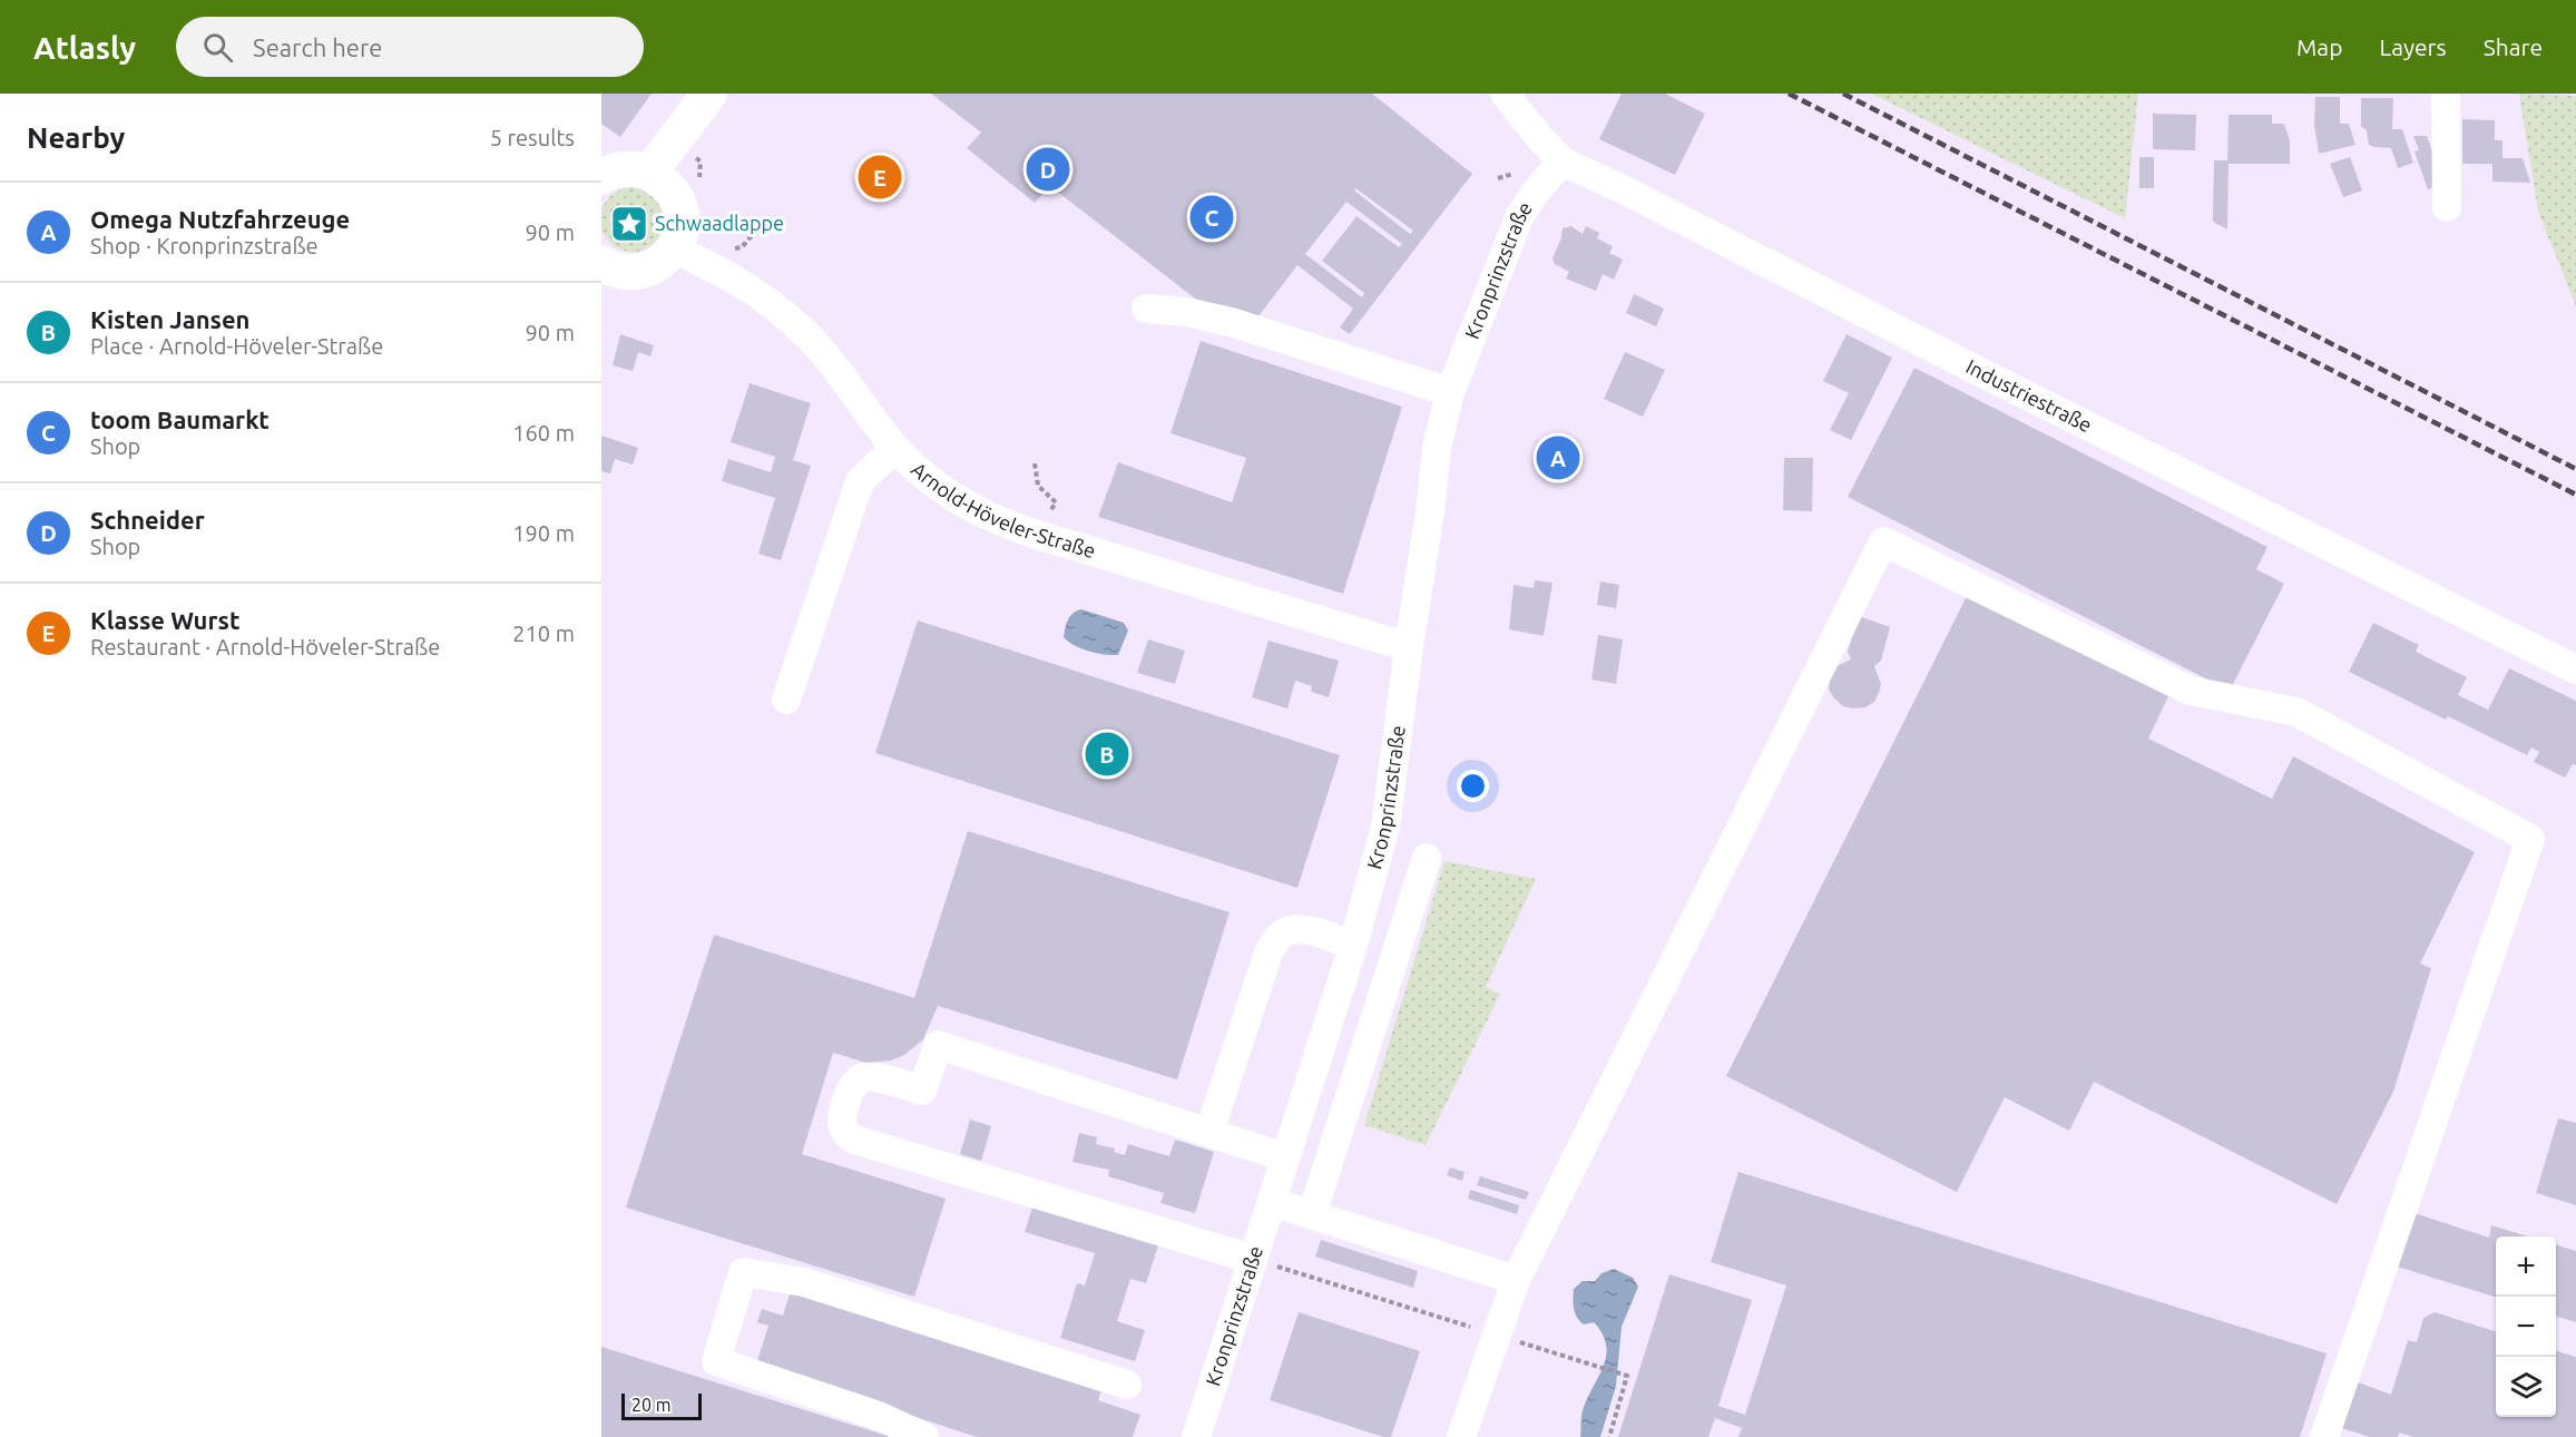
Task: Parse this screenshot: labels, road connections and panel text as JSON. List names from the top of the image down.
{
  "streets": {
    "street": ["Kronprinzstraße", "Industriestraße", "Arnold-Höveler-Straße"]
  },
  "crossings": [
    ["Kronprinzstraße", "Industriestraße"],
    ["Kronprinzstraße", "Arnold-Höveler-Straße"]
  ],
  "places": {
    "place": ["Schwaadlappe"]
  },
  "scale_bar": "20 m",
  "page": {
    "header": "Atlasly",
    "search": "Search here",
    "nav": ["Map", "Layers", "Share"],
    "heading": ["Nearby", "5 results"],
    "pins": [
      "D",
      "E",
      "C",
      "A",
      "B"
    ],
    "list": [
      {
        "mark": "A",
        "name": "Omega Nutzfahrzeuge",
        "note": "Shop · Kronprinzstraße",
        "value": "90 m"
      },
      {
        "mark": "B",
        "name": "Kisten Jansen",
        "note": "Place · Arnold-Höveler-Straße",
        "value": "90 m"
      },
      {
        "mark": "C",
        "name": "toom Baumarkt",
        "note": "Shop",
        "value": "160 m"
      },
      {
        "mark": "D",
        "name": "Schneider",
        "note": "Shop",
        "value": "190 m"
      },
      {
        "mark": "E",
        "name": "Klasse Wurst",
        "note": "Restaurant · Arnold-Höveler-Straße",
        "value": "210 m"
      }
    ],
    "map_buttons": ["+", "−"],
    "scale": "20 m"
  }
}
